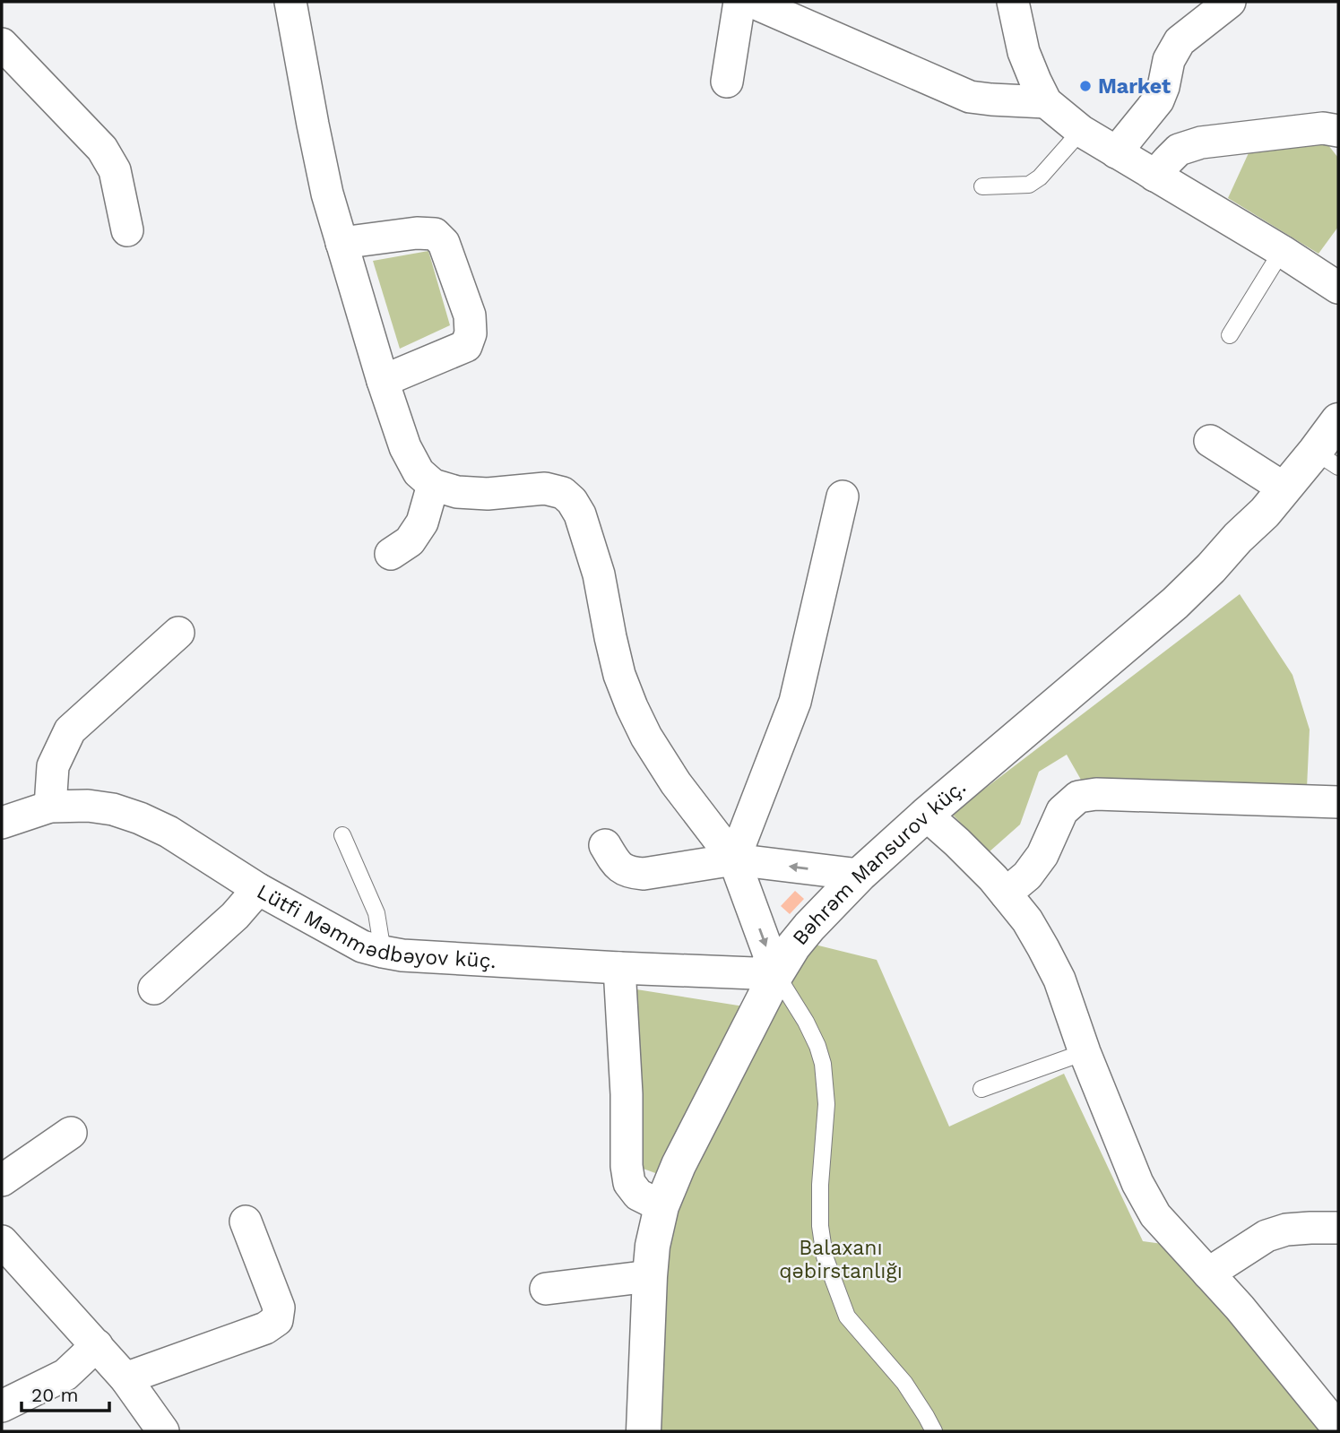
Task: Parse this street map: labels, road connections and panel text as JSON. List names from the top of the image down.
{
  "streets": {
    "street": ["Bəhrəm Mansurov küç.", "Lütfi Məmmədbəyov küç."]
  },
  "crossings": [
    ["Bəhrəm Mansurov küç.", "Lütfi Məmmədbəyov küç."]
  ],
  "parks": ["Balaxanı qəbirstanlığı"],
  "places": ["Market"],
  "scale_bar": "20 m"
}
